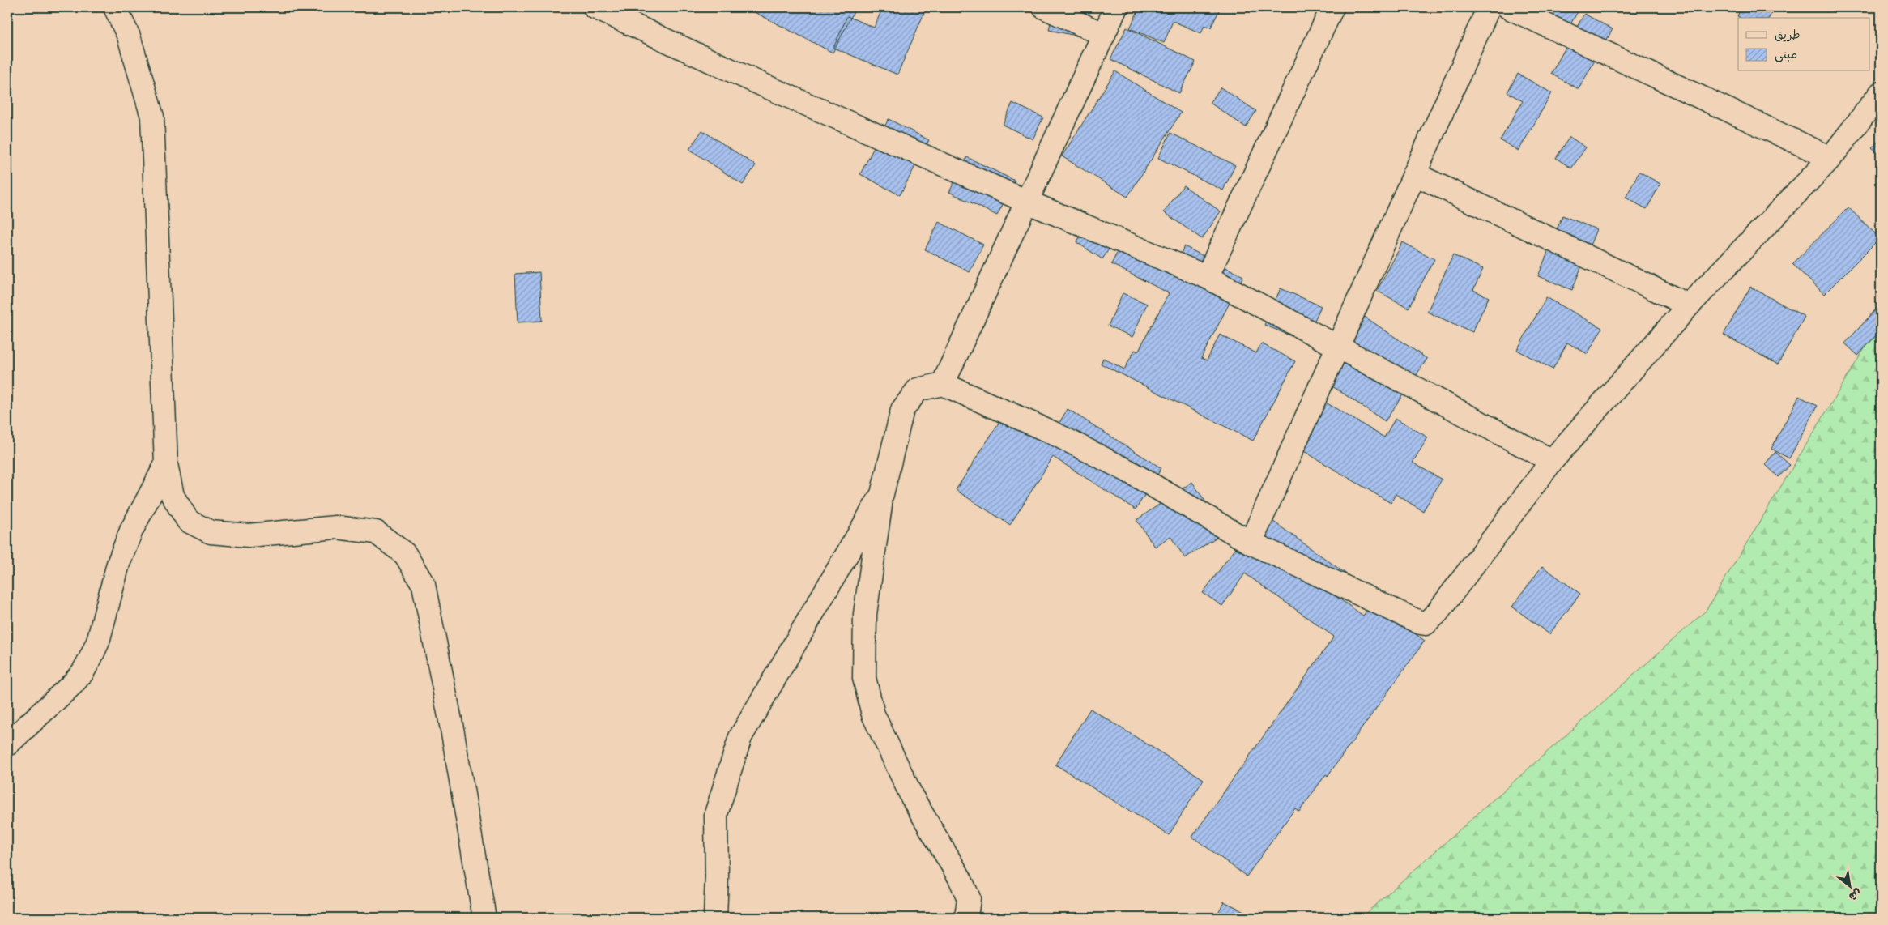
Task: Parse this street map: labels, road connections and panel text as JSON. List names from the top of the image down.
{
  "legend": ["طريق", "مبنى"],
  "north": "bottom right"
}
